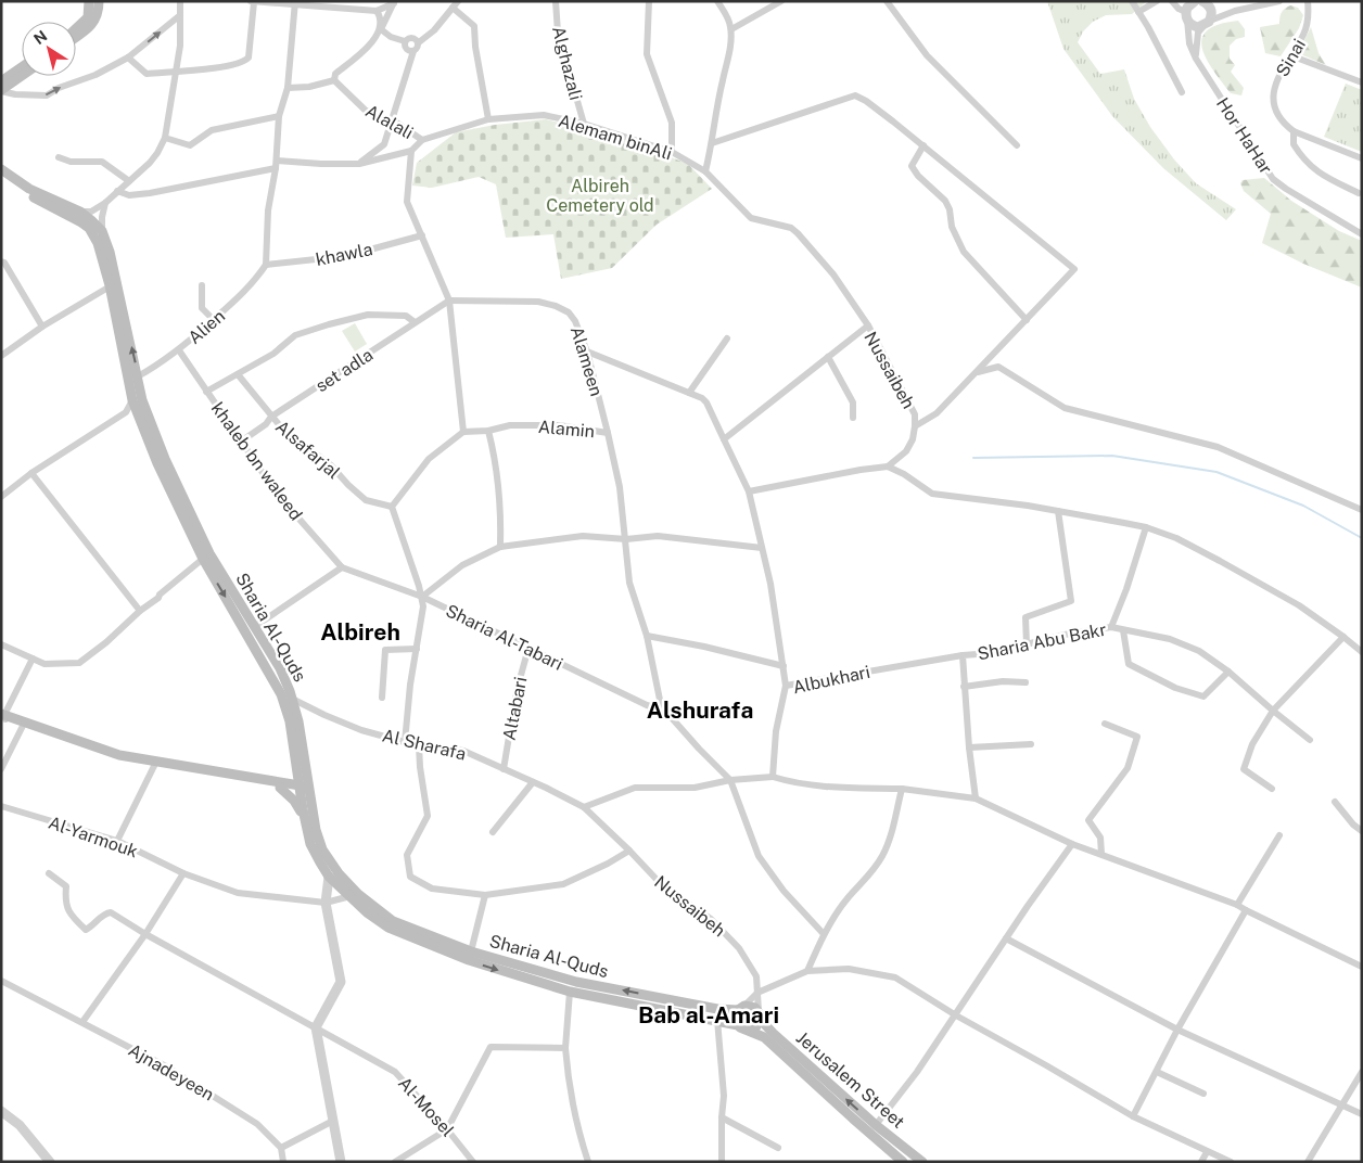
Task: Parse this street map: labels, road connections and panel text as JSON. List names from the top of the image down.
{
  "streets": {
    "main road": ["Sharia Al-Quds", "Jerusalem Street"],
    "street": [
      "Sinai",
      "Alghazali",
      "Alalali",
      "Hor HaHar",
      "Alemam binAli",
      "khawla",
      "Alien",
      "Alameen",
      "set adla",
      "Nussaibeh",
      "Alamin",
      "Alsafarjal",
      "khaleb bn waleed",
      "Sharia Al-Tabari",
      "Sharia Abu Bakr",
      "Albukhari",
      "Altabari",
      "Al Sharafa",
      "Al-Yarmouk",
      "Ajnadeyeen",
      "Al-Mosel"
    ]
  },
  "crossings": [
    ["Alghazali", "Alemam binAli"],
    ["Alalali", "Alemam binAli"],
    ["Alemam binAli", "Nussaibeh"],
    ["khawla", "Alien"],
    ["Alien", "khaleb bn waleed"],
    ["Alien", "Sharia Al-Quds"],
    ["Alameen", "set adla"],
    ["Alameen", "Alamin"],
    ["set adla", "Alsafarjal"],
    ["set adla", "khaleb bn waleed"],
    ["Nussaibeh", "Sharia Al-Quds"],
    ["Nussaibeh", "Al Sharafa"],
    ["Nussaibeh", "Jerusalem Street"],
    ["khaleb bn waleed", "Sharia Al-Tabari"],
    ["Sharia Al-Quds", "Al Sharafa"],
    ["Sharia Al-Quds", "Al-Yarmouk"],
    ["Sharia Al-Quds", "Jerusalem Street"],
    ["Sharia Al-Tabari", "Altabari"],
    ["Sharia Abu Bakr", "Albukhari"],
    ["Altabari", "Al Sharafa"]
  ],
  "districts": ["Albireh", "Alshurafa", "Bab al-Amari"],
  "parks": ["Albireh Cemetery old"],
  "north": "top left"
}
